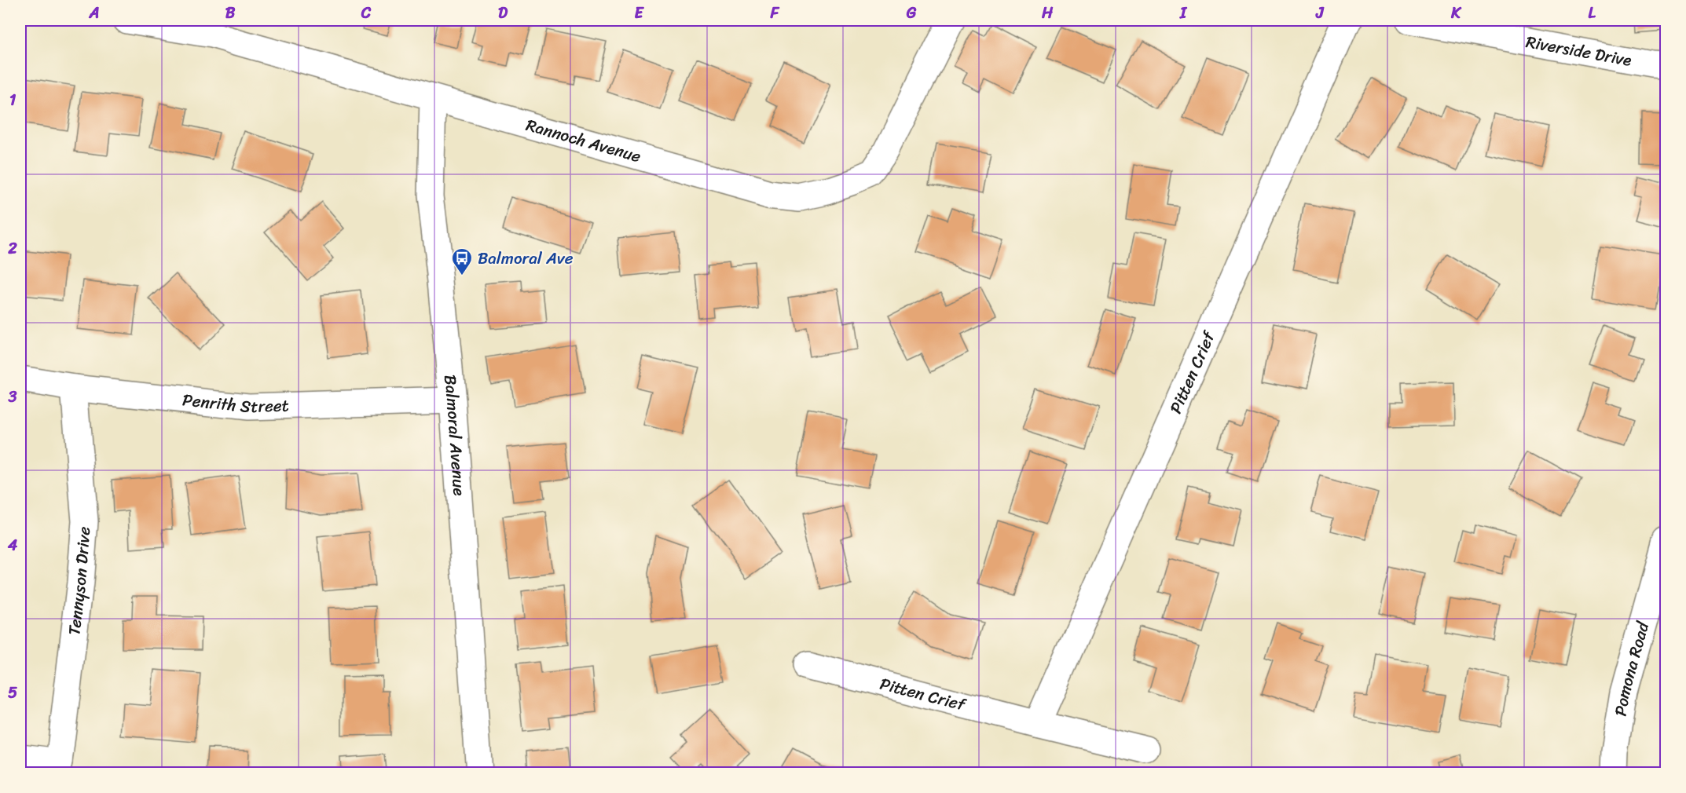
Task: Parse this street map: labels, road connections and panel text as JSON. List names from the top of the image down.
{
  "streets": {
    "street": [
      "Riverside Drive",
      "Rannoch Avenue",
      "Pitten Crief",
      "Penrith Street",
      "Balmoral Avenue",
      "Tennyson Drive",
      "Pomona Road"
    ]
  },
  "crossings": [
    ["Rannoch Avenue", "Balmoral Avenue"],
    ["Penrith Street", "Balmoral Avenue"],
    ["Penrith Street", "Tennyson Drive"]
  ],
  "places": {
    "bus stop": ["Balmoral Ave"]
  },
  "grid": {
    "columns": [
      "A",
      "B",
      "C",
      "D",
      "E",
      "F",
      "G",
      "H",
      "I",
      "J",
      "K",
      "L"
    ],
    "rows": [
      "1",
      "2",
      "3",
      "4",
      "5"
    ]
  }
}
